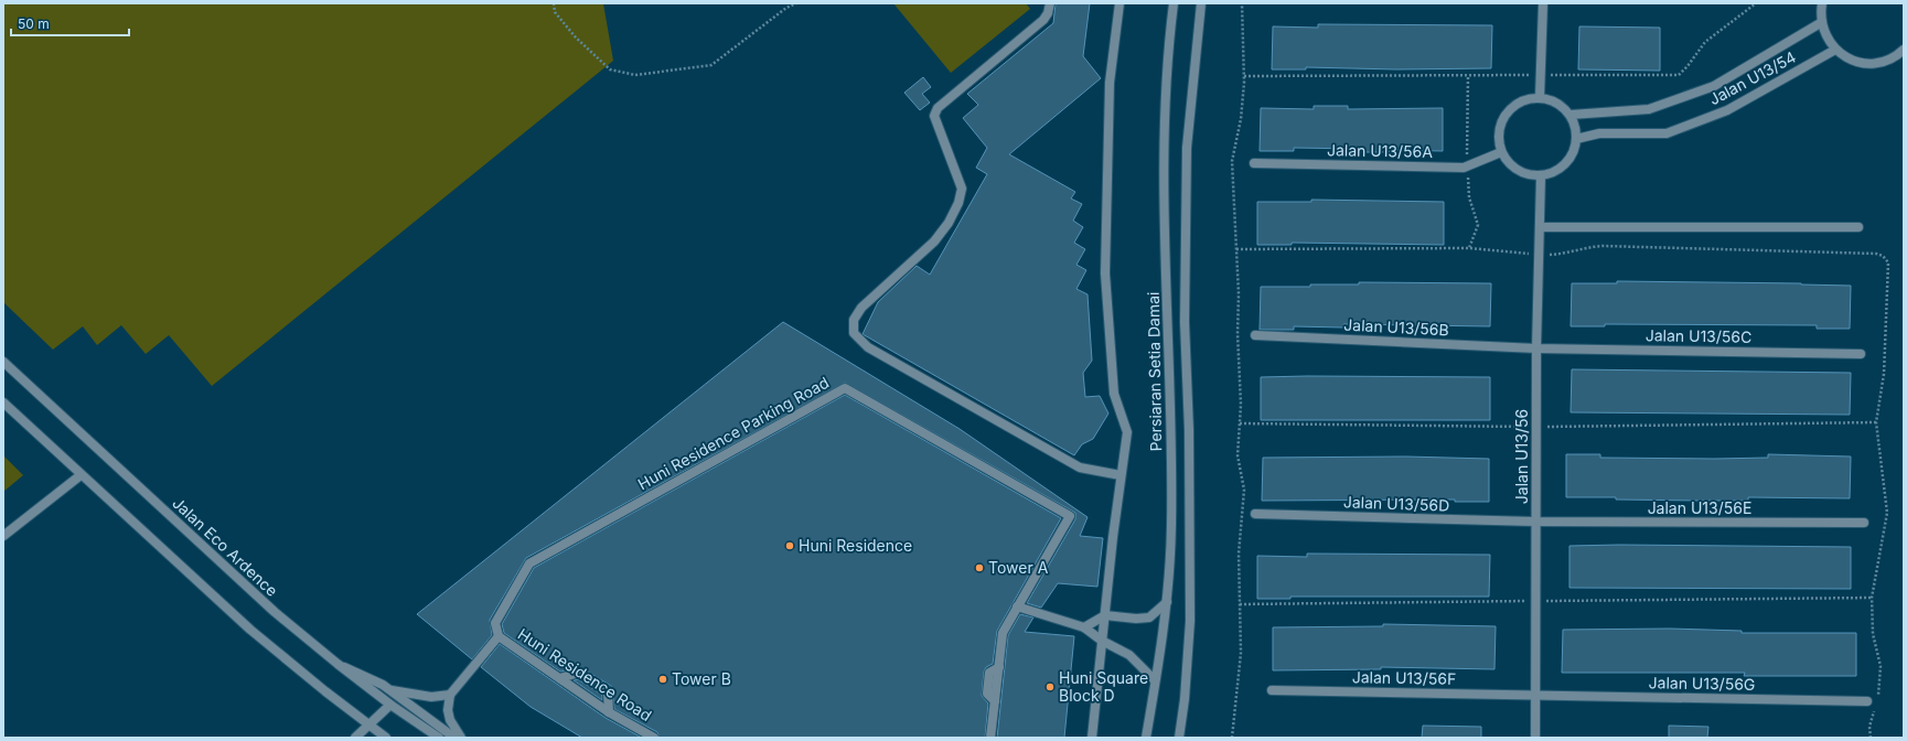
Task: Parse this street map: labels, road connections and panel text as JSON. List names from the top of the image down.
{
  "streets": {
    "street": [
      "Jalan U13/54",
      "Jalan U13/56A",
      "Jalan U13/56B",
      "Jalan U13/56C",
      "Persiaran Setia Damai",
      "Huni Residence Parking Road",
      "Jalan U13/56",
      "Jalan U13/56D",
      "Jalan U13/56E",
      "Jalan Eco Ardence",
      "Huni Residence Road",
      "Jalan U13/56F",
      "Jalan U13/56G"
    ]
  },
  "crossings": [
    ["Jalan U13/54", "Jalan U13/56A"],
    ["Jalan U13/54", "Jalan U13/56"],
    ["Jalan U13/56A", "Jalan U13/56"],
    ["Jalan U13/56B", "Jalan U13/56C"],
    ["Jalan U13/56B", "Jalan U13/56"],
    ["Jalan U13/56C", "Jalan U13/56"],
    ["Huni Residence Parking Road", "Huni Residence Road"],
    ["Jalan U13/56", "Jalan U13/56D"],
    ["Jalan U13/56", "Jalan U13/56E"],
    ["Jalan U13/56", "Jalan U13/56F"],
    ["Jalan U13/56", "Jalan U13/56G"],
    ["Jalan U13/56D", "Jalan U13/56E"],
    ["Jalan U13/56F", "Jalan U13/56G"]
  ],
  "places": [
    "Huni Residence",
    "Tower A",
    "Tower B",
    "Huni Square Block D"
  ],
  "scale_bar": "50 m"
}
